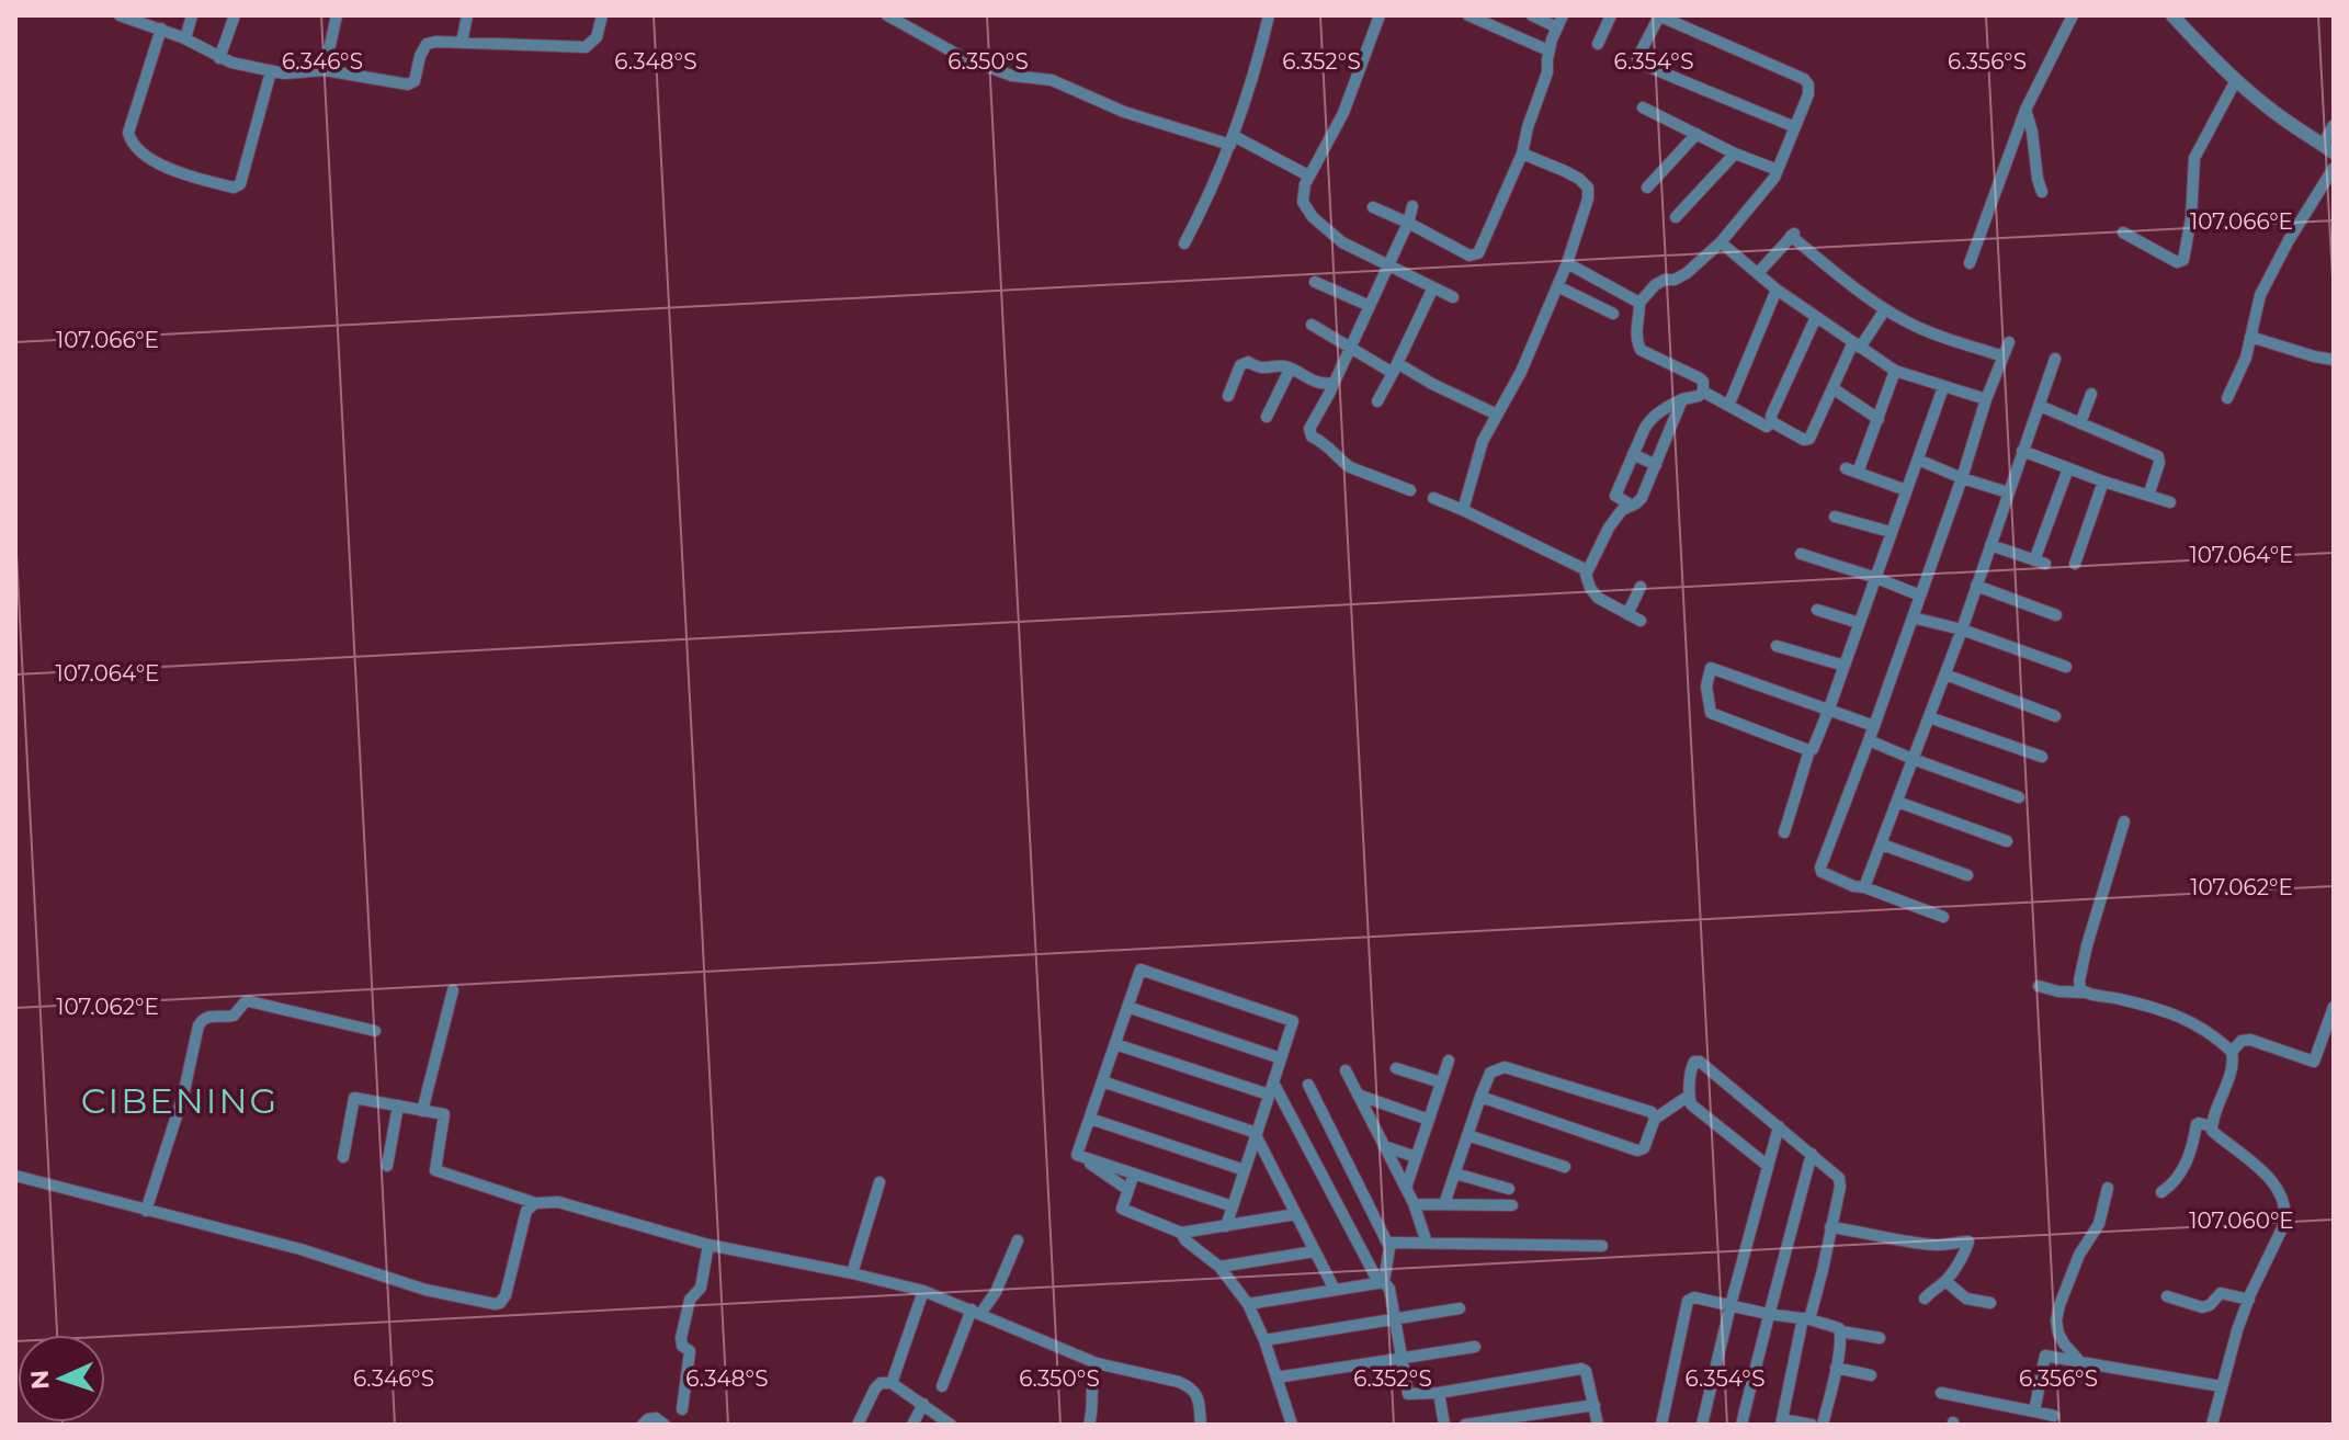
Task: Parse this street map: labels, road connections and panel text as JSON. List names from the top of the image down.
{
  "districts": ["CIBENING"],
  "north": "left",
  "coordinates": [
    "6.346°S",
    "6.348°S",
    "6.350°S",
    "6.352°S",
    "6.354°S",
    "6.356°S",
    "107.066°E",
    "107.064°E",
    "107.062°E",
    "107.060°E"
  ]
}
